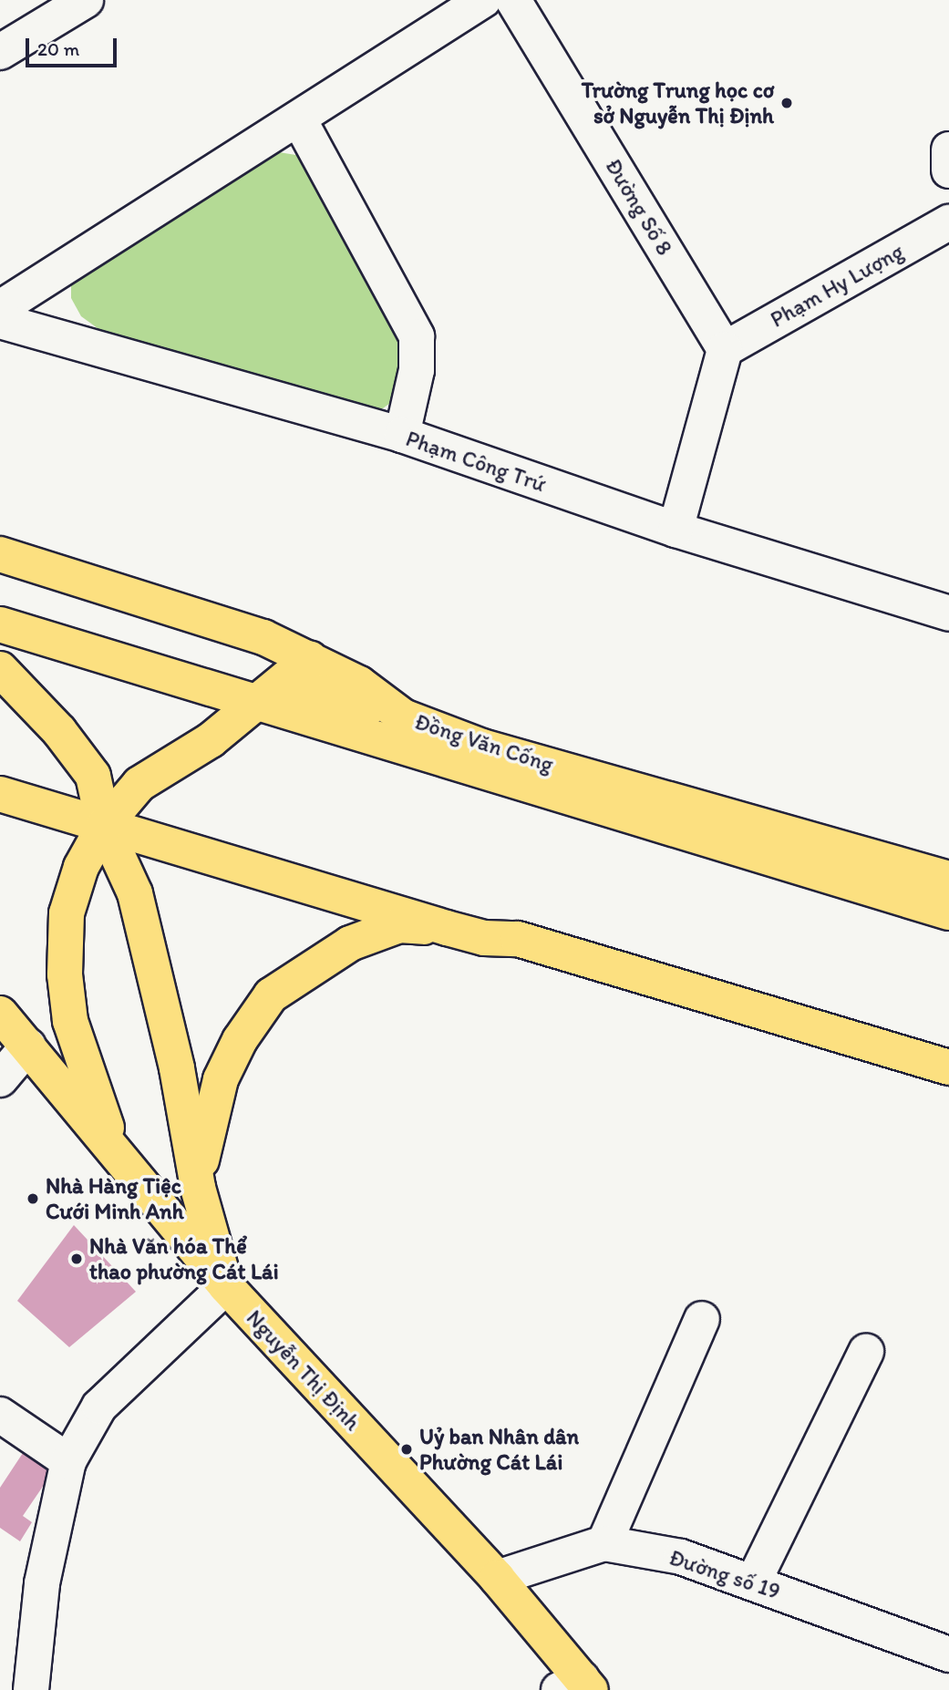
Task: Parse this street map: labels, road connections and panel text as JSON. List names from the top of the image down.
{
  "streets": {
    "main road": ["Đồng Văn Cống", "Nguyễn Thị Định"],
    "street": [
      "Đường Số 8",
      "Phạm Hy Lượng",
      "Phạm Công Trứ",
      "Đường số 19"
    ]
  },
  "crossings": [
    ["Đường Số 8", "Phạm Hy Lượng"],
    ["Nguyễn Thị Định", "Đường số 19"]
  ],
  "places": [
    "Trường Trung học cơ sở Nguyễn Thị Định",
    "Nhà Hàng Tiệc Cưới Minh Anh",
    "Nhà Văn hóa Thể thao phường Cát Lái",
    "Uỷ ban Nhân dân Phường Cát Lái"
  ],
  "scale_bar": "20 m"
}
